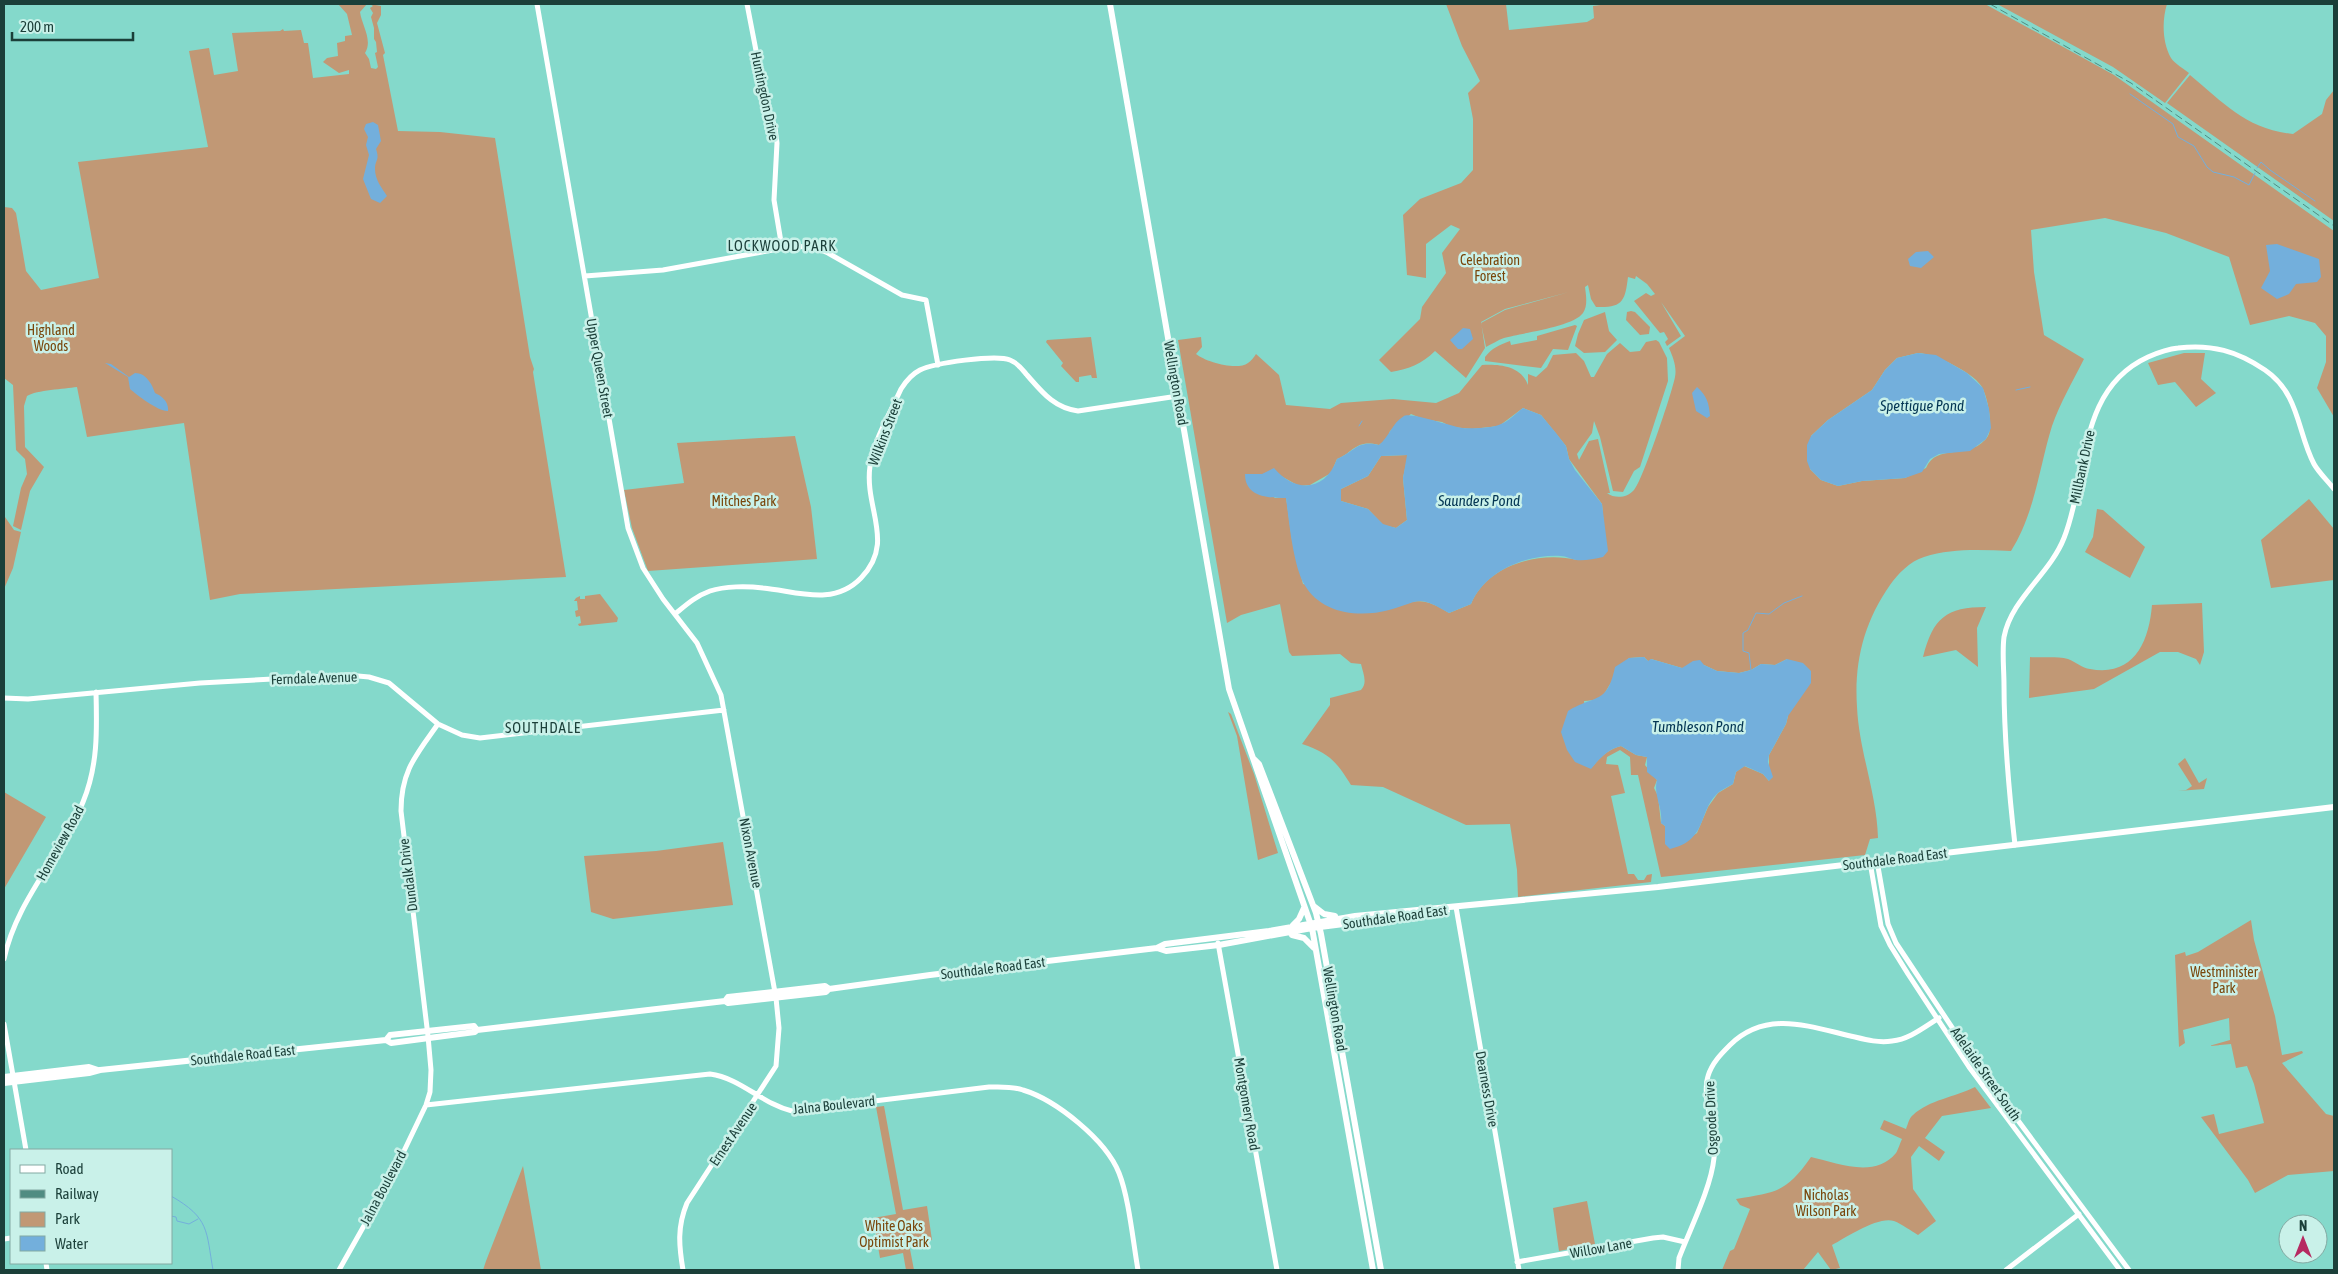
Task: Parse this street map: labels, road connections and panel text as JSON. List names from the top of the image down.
{
  "streets": {
    "main road": ["Wellington Road", "Southdale Road East"],
    "street": [
      "Huntingdon Drive",
      "Upper Queen Street",
      "Wilkins Street",
      "Millbank Drive",
      "Ferndale Avenue",
      "Homeview Road",
      "Nixon Avenue",
      "Dundalk Drive",
      "Adelaide Street South",
      "Dearness Drive",
      "Montgomery Road",
      "Jalna Boulevard",
      "Osgoode Drive",
      "Ernest Avenue",
      "Willow Lane"
    ]
  },
  "crossings": [
    ["Upper Queen Street", "Wilkins Street"],
    ["Upper Queen Street", "Ferndale Avenue"],
    ["Upper Queen Street", "Nixon Avenue"],
    ["Wellington Road", "Wilkins Street"],
    ["Wellington Road", "Southdale Road East"],
    ["Millbank Drive", "Southdale Road East"],
    ["Ferndale Avenue", "Homeview Road"],
    ["Ferndale Avenue", "Nixon Avenue"],
    ["Ferndale Avenue", "Dundalk Drive"],
    ["Nixon Avenue", "Southdale Road East"],
    ["Nixon Avenue", "Ernest Avenue"],
    ["Southdale Road East", "Dundalk Drive"],
    ["Southdale Road East", "Adelaide Street South"],
    ["Southdale Road East", "Dearness Drive"],
    ["Southdale Road East", "Montgomery Road"],
    ["Southdale Road East", "Jalna Boulevard"],
    ["Southdale Road East", "Ernest Avenue"],
    ["Dundalk Drive", "Jalna Boulevard"],
    ["Adelaide Street South", "Osgoode Drive"],
    ["Dearness Drive", "Willow Lane"],
    ["Jalna Boulevard", "Ernest Avenue"],
    ["Osgoode Drive", "Willow Lane"]
  ],
  "districts": ["LOCKWOOD PARK", "SOUTHDALE"],
  "water": ["Spettigue Pond", "Saunders Pond", "Tumbleson Pond"],
  "parks": [
    "Celebration Forest",
    "Highland Woods",
    "Mitches Park",
    "Westminister Park",
    "Nicholas Wilson Park",
    "White Oaks Optimist Park"
  ],
  "legend": [
    "Road",
    "Railway",
    "Park",
    "Water"
  ],
  "scale_bar": "200 m",
  "north": "top"
}
